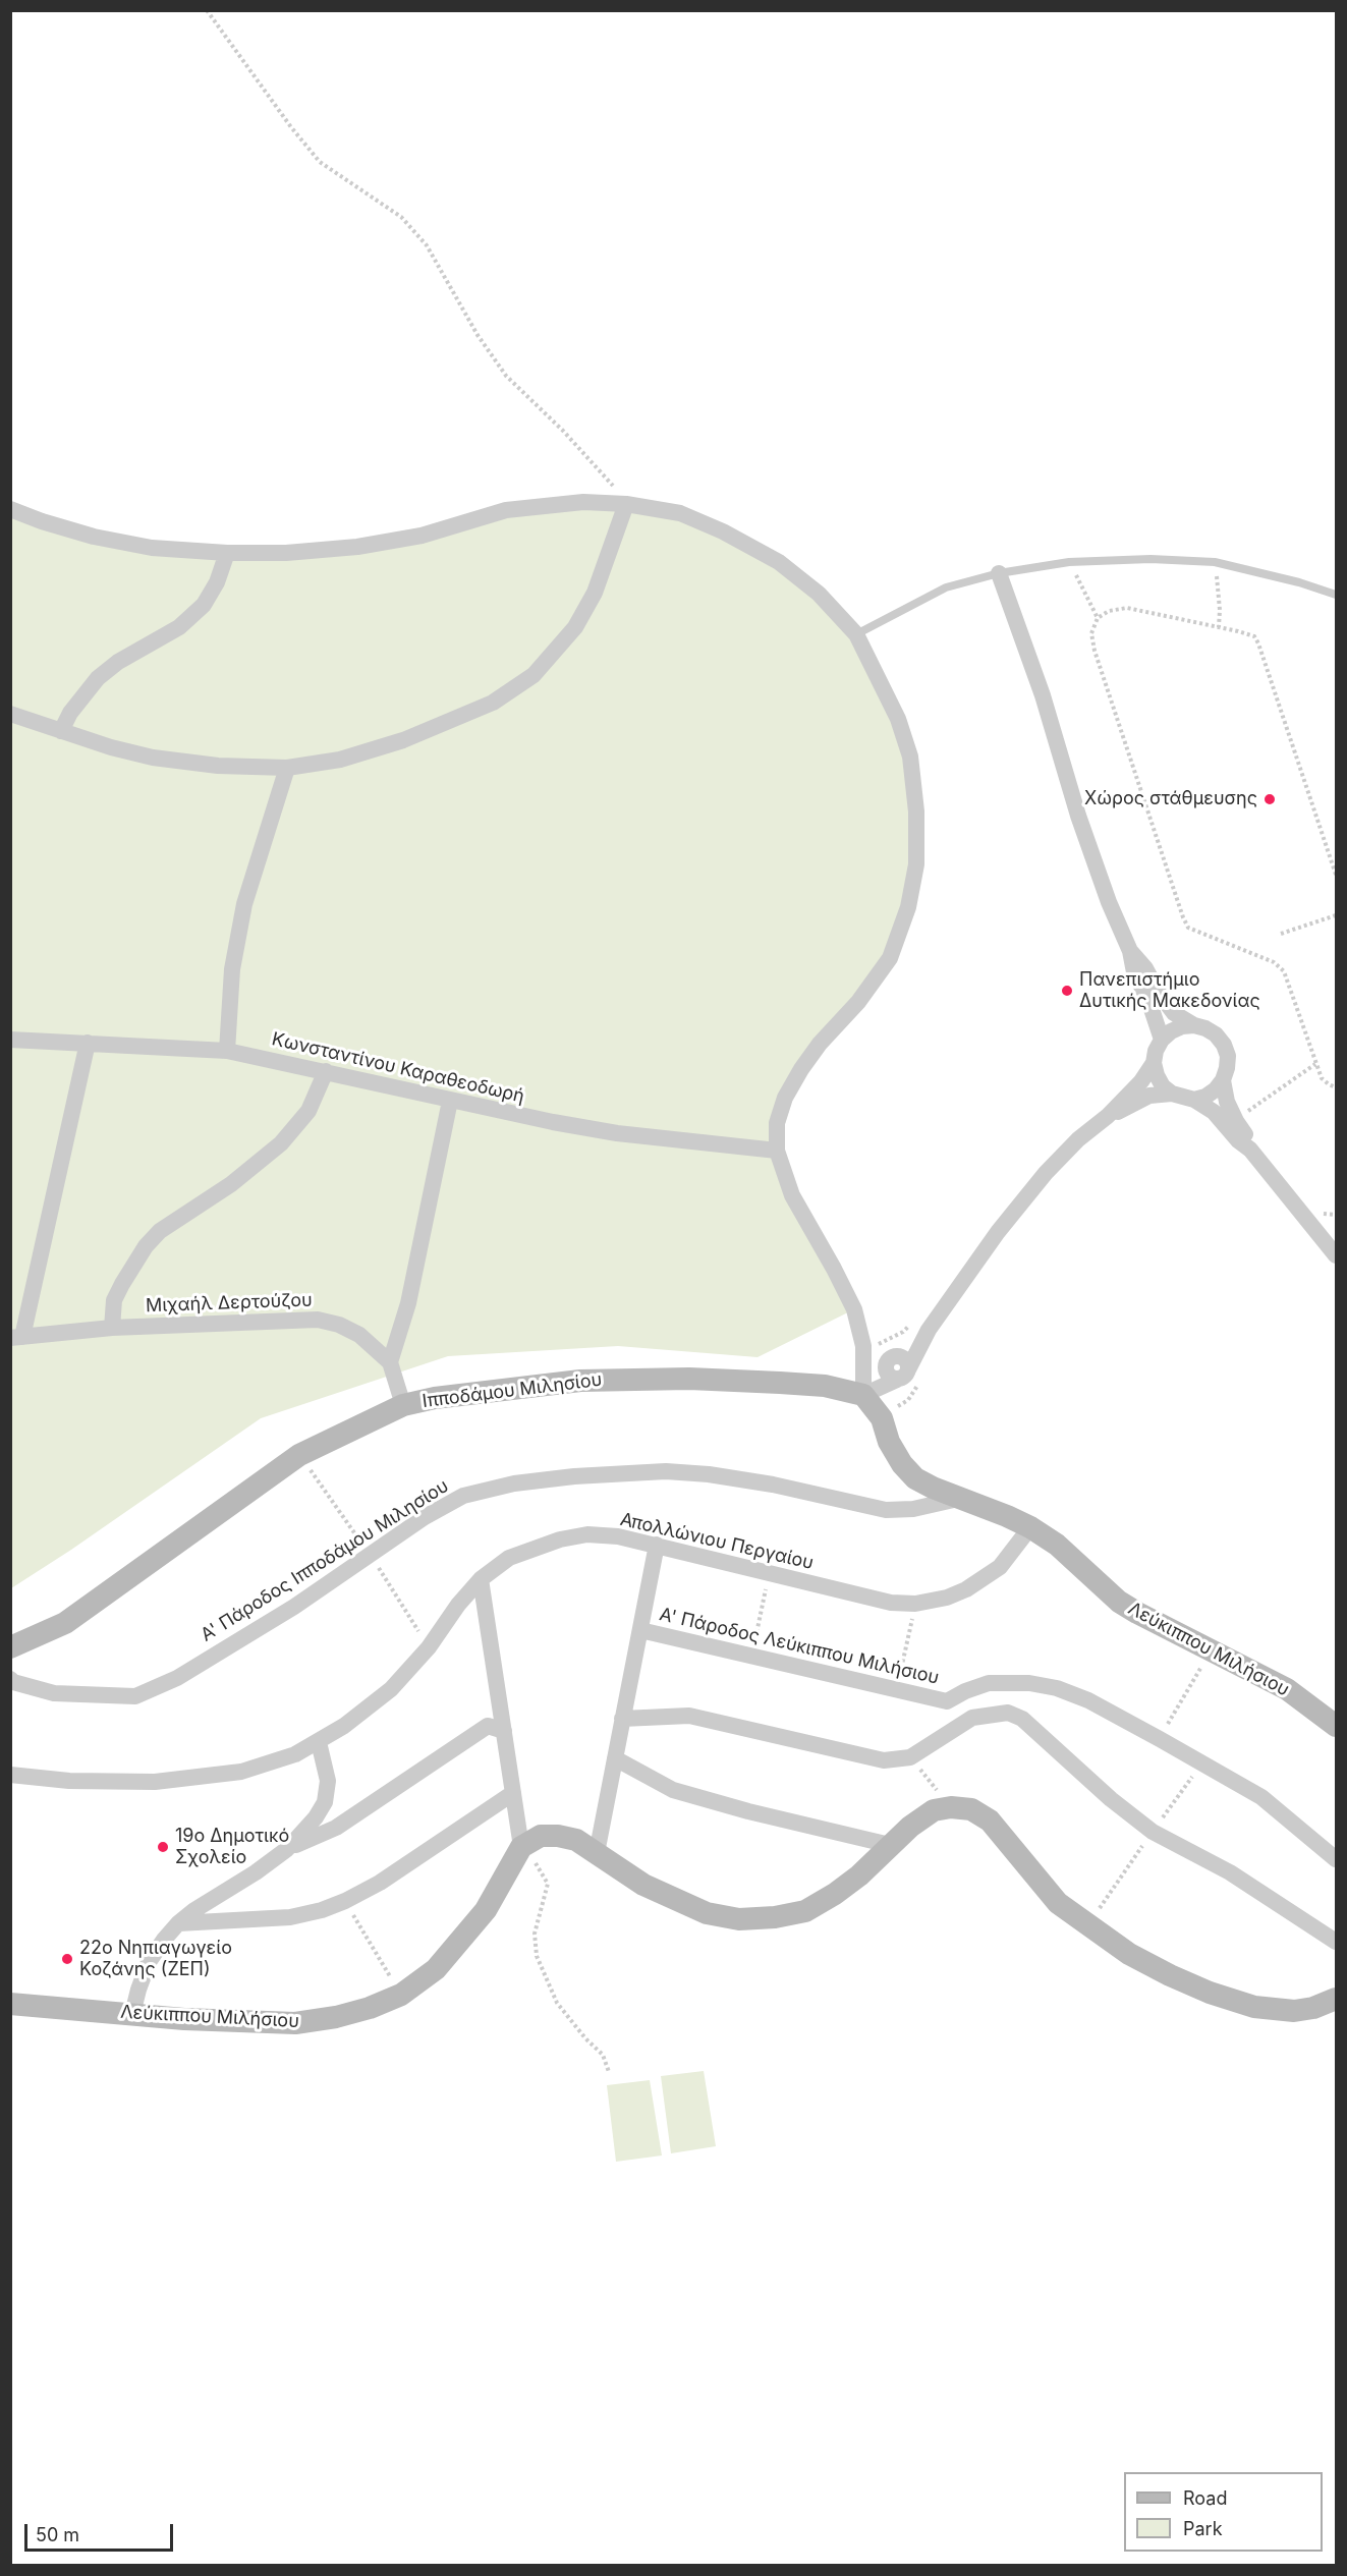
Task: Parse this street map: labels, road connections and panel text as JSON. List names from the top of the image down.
{
  "streets": {
    "street": [
      "Κωνσταντίνου Καραθεοδωρή",
      "Μιχαήλ Δερτούζου",
      "Ιπποδάμου Μιλησίου",
      "Απολλώνιου Περγαίου",
      "Α' Πάροδος Ιπποδάμου Μιλησίου",
      "Α' Πάροδος Λεύκιππου Μιλήσιου",
      "Λεύκιππου Μιλήσιου"
    ]
  },
  "crossings": [
    ["Ιπποδάμου Μιλησίου", "Λεύκιππου Μιλήσιου"],
    ["Απολλώνιου Περγαίου", "Λεύκιππου Μιλήσιου"],
    ["Α' Πάροδος Ιπποδάμου Μιλησίου", "Λεύκιππου Μιλήσιου"]
  ],
  "places": [
    "Χώρος στάθμευσης",
    "Πανεπιστήμιο Δυτικής Μακεδονίας",
    "19ο Δημοτικό Σχολείο",
    "22ο Νηπιαγωγείο Κοζάνης (ΖΕΠ)"
  ],
  "legend": ["Road", "Park"],
  "scale_bar": "50 m"
}
